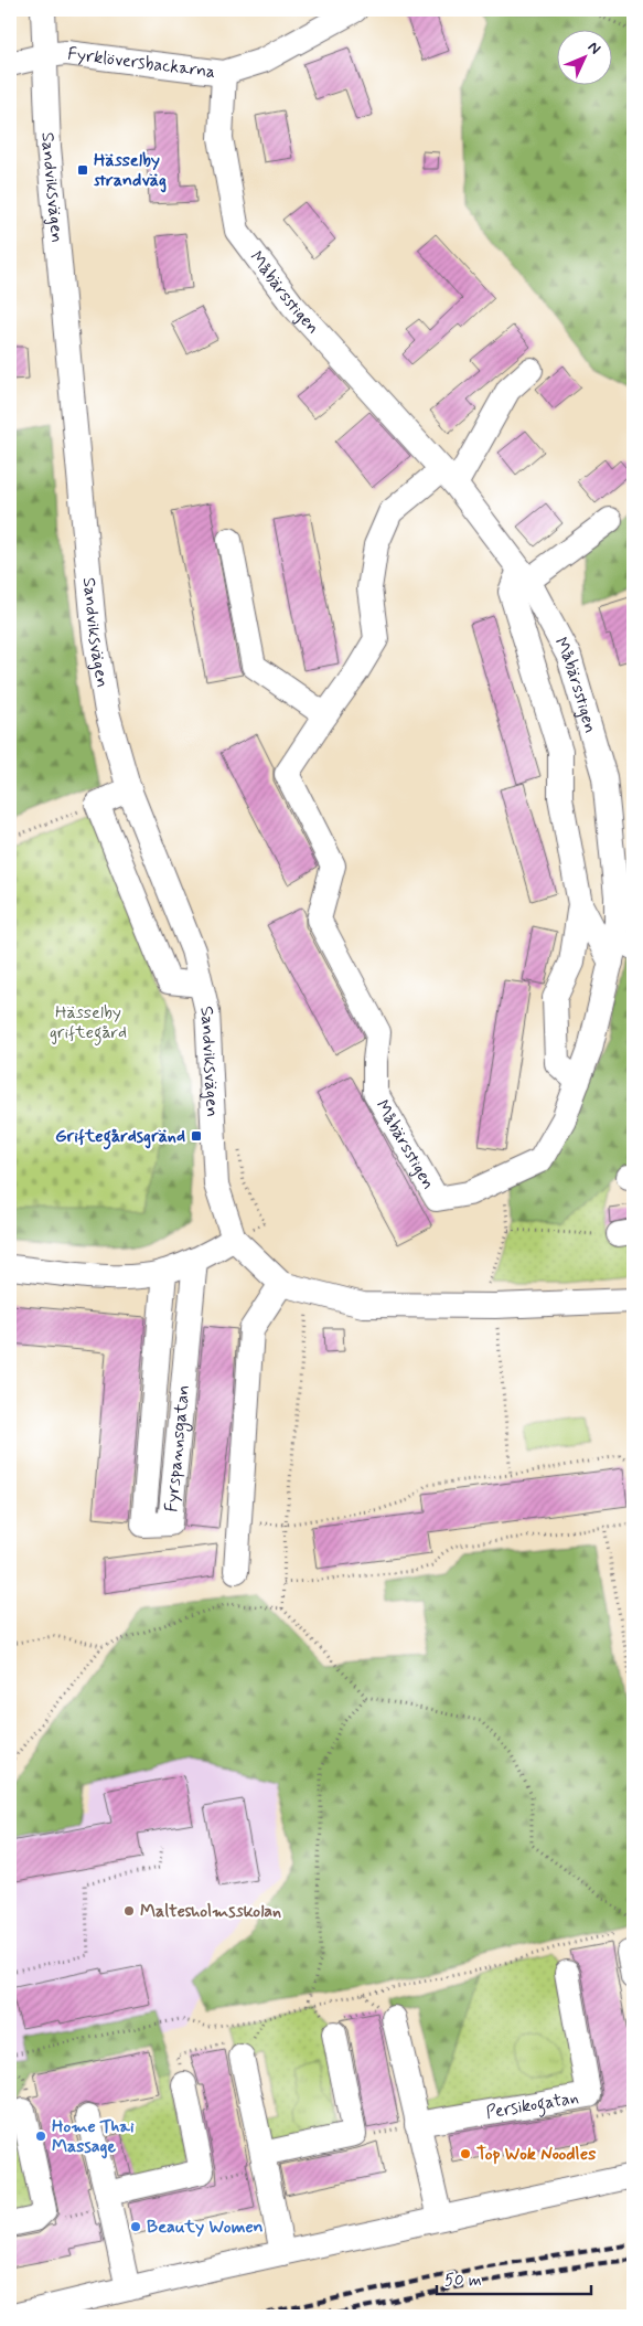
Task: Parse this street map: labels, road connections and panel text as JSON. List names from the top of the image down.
{
  "streets": {
    "street": [
      "Fyrklöversbackarna",
      "Sandviksvägen",
      "Måbärsstigen",
      "Fyrspannsgatan",
      "Persikogatan"
    ]
  },
  "crossings": [
    ["Fyrklöversbackarna", "Sandviksvägen"],
    ["Fyrklöversbackarna", "Måbärsstigen"]
  ],
  "parks": ["Hässelby griftegård"],
  "places": {
    "transit": ["Hässelby strandväg", "Griftegårdsgränd"],
    "other": [
      "Maltesholmsskolan",
      "Home Thai Massage",
      "Top Wok Noodles",
      "Beauty Women"
    ]
  },
  "scale_bar": "50 m",
  "north": "top right"
}
